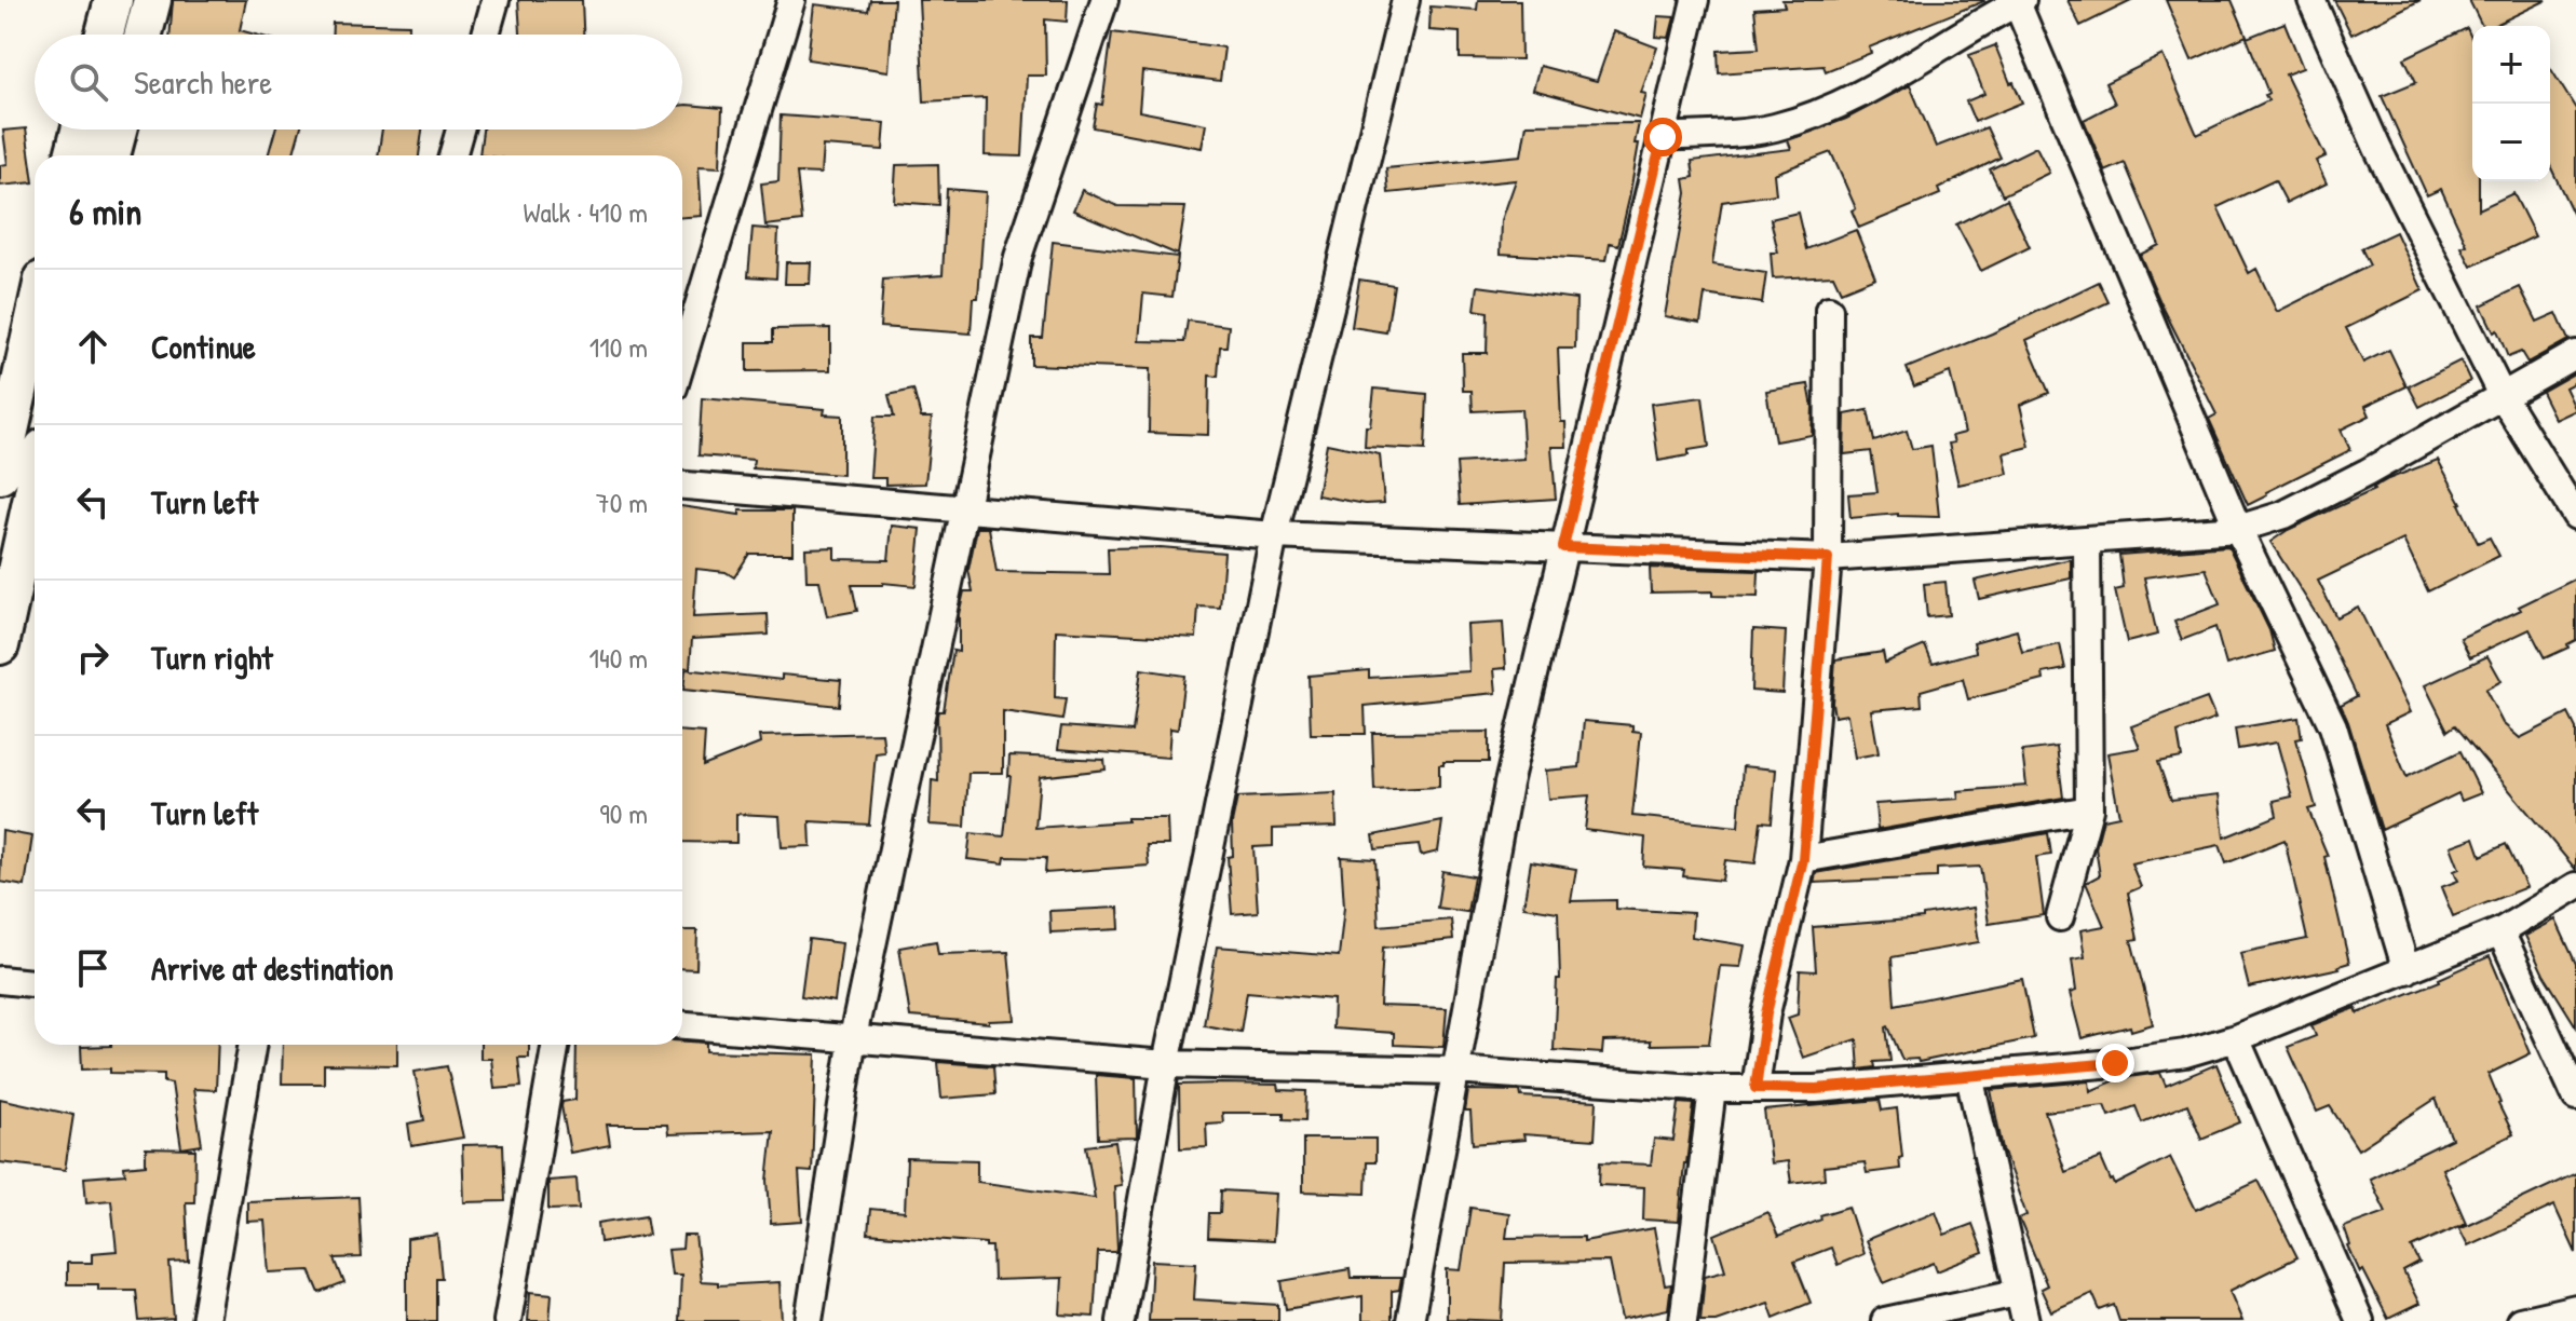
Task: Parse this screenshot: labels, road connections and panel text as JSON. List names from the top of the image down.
{
  "page": {
    "map_buttons": ["+", "−"],
    "search": "Search here",
    "heading": ["6 min", "Walk · 410 m"],
    "list": [
      ["Continue", "110 m"],
      ["Turn left", "70 m"],
      ["Turn right", "140 m"],
      ["Turn left", "90 m"],
      "Arrive at destination"
    ]
  }
}
